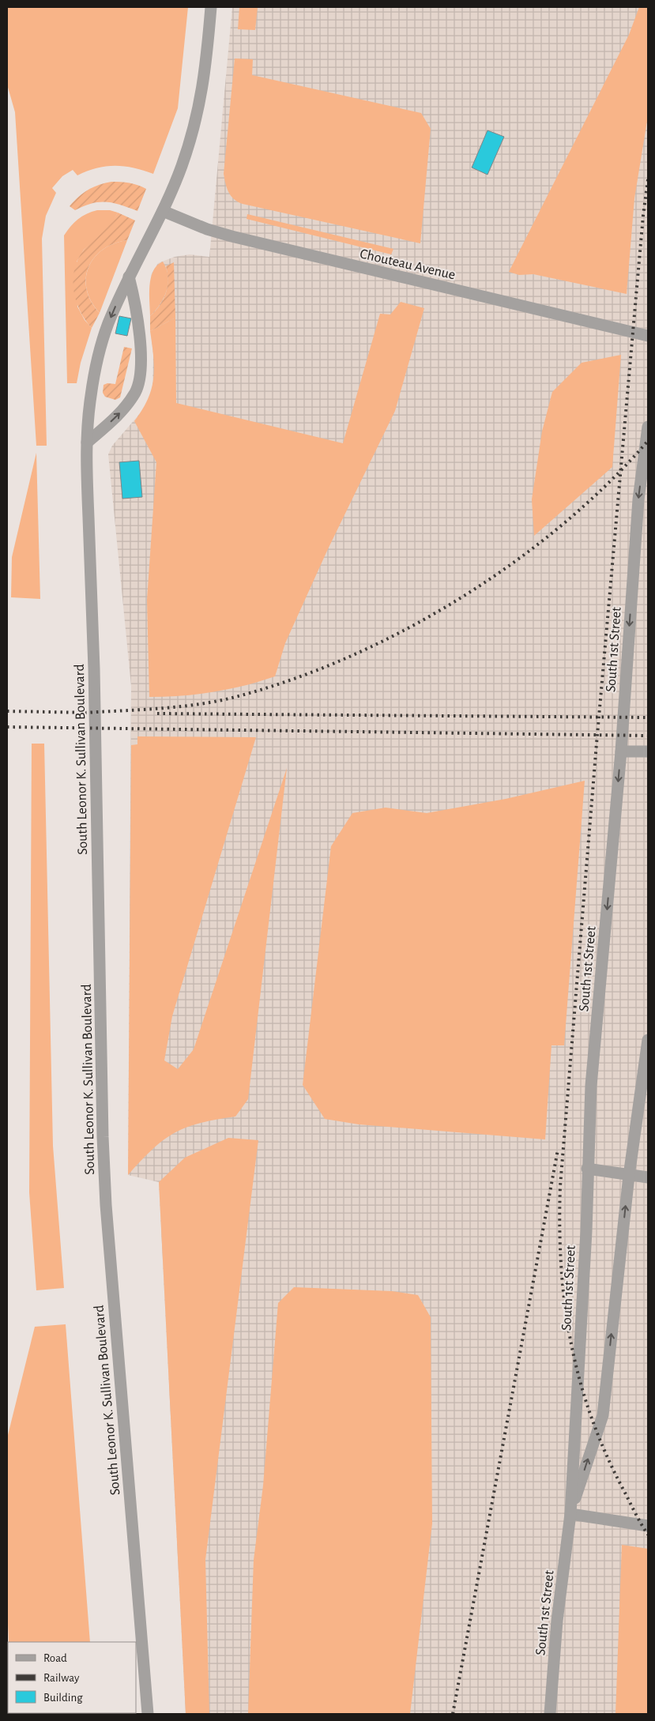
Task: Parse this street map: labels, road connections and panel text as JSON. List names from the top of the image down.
{
  "streets": {
    "street": ["Chouteau Avenue", "South 1st Street", "South Leonor K. Sullivan Boulevard"]
  },
  "crossings": [
    ["Chouteau Avenue", "South Leonor K. Sullivan Boulevard"]
  ],
  "legend": ["Road", "Railway", "Building"]
}
